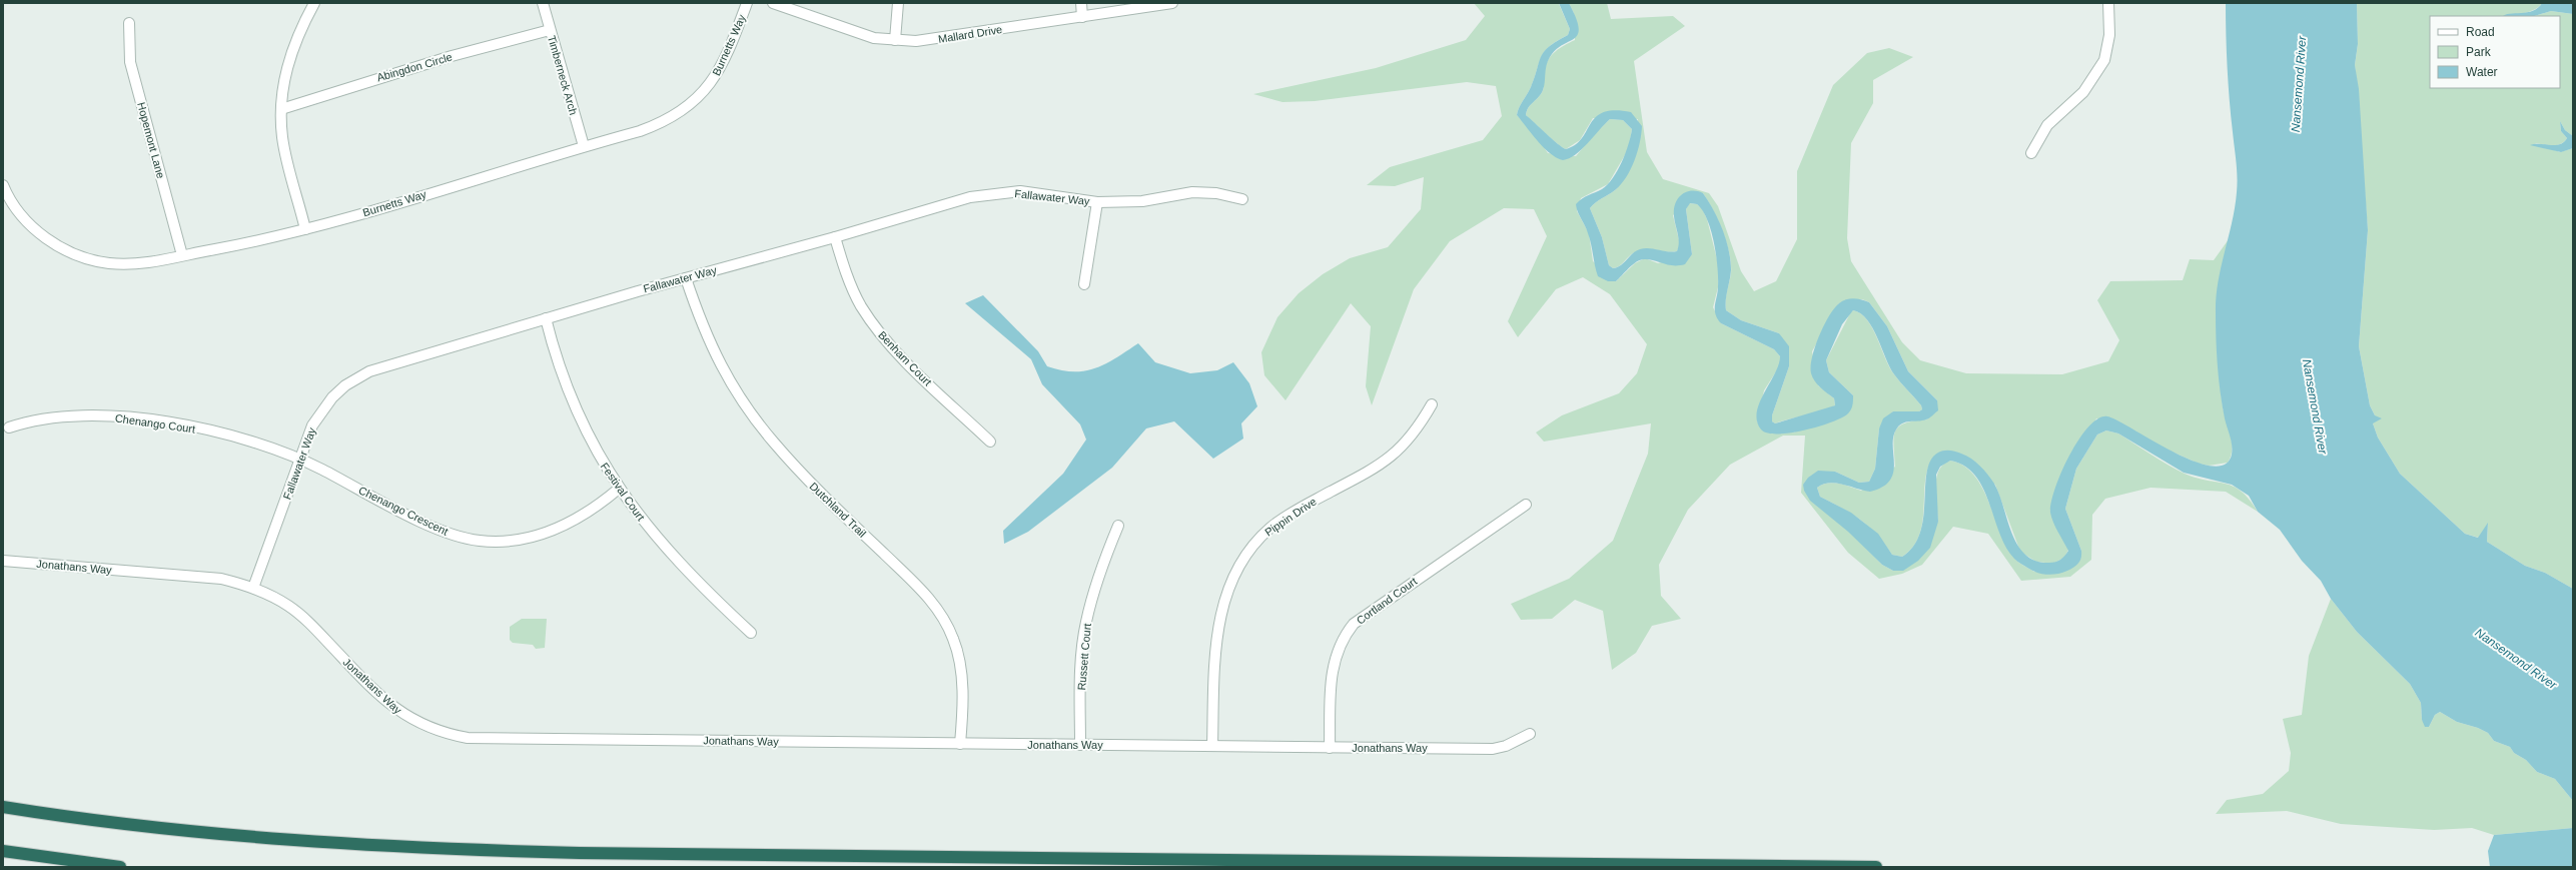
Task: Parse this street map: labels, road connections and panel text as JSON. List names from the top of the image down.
{
  "streets": {
    "street": [
      "Mallard Drive",
      "Burnetts Way",
      "Abingdon Circle",
      "Timberneck Arch",
      "Hopemont Lane",
      "Fallawater Way",
      "Benham Court",
      "Chenango Court",
      "Festival Court",
      "Dutchland Trail",
      "Chenango Crescent",
      "Pippin Drive",
      "Jonathans Way",
      "Cortland Court",
      "Russett Court"
    ]
  },
  "crossings": [
    ["Burnetts Way", "Timberneck Arch"],
    ["Burnetts Way", "Hopemont Lane"],
    ["Abingdon Circle", "Timberneck Arch"],
    ["Fallawater Way", "Benham Court"],
    ["Fallawater Way", "Chenango Court"],
    ["Fallawater Way", "Festival Court"],
    ["Fallawater Way", "Dutchland Trail"],
    ["Fallawater Way", "Chenango Crescent"],
    ["Fallawater Way", "Jonathans Way"],
    ["Chenango Court", "Chenango Crescent"],
    ["Festival Court", "Chenango Crescent"],
    ["Dutchland Trail", "Jonathans Way"],
    ["Pippin Drive", "Jonathans Way"],
    ["Jonathans Way", "Cortland Court"],
    ["Jonathans Way", "Russett Court"]
  ],
  "water": ["Nansemond River"],
  "legend": ["Road", "Park", "Water"]
}
